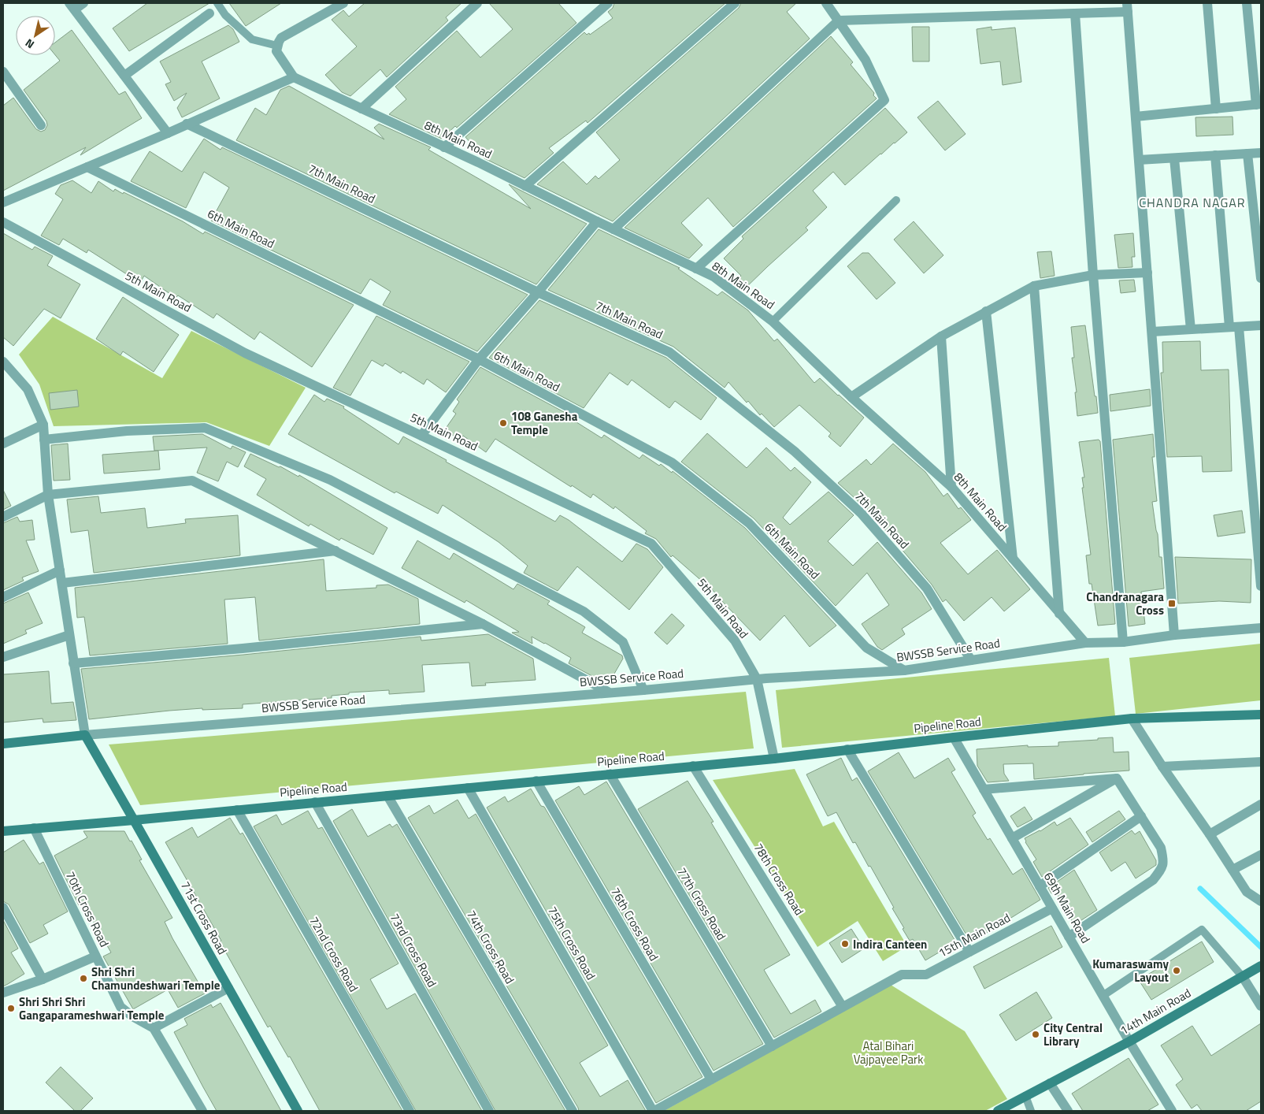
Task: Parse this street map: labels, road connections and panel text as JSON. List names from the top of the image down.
{
  "streets": {
    "street": [
      "8th Main Road",
      "7th Main Road",
      "6th Main Road",
      "5th Main Road",
      "BWSSB Service Road",
      "Pipeline Road",
      "78th Cross Road",
      "77th Cross Road",
      "69th Main Road",
      "70th Cross Road",
      "71st Cross Road",
      "76th Cross Road",
      "15th Main Road",
      "75th Cross Road",
      "74th Cross Road",
      "73rd Cross Road",
      "72nd Cross Road",
      "14th Main Road"
    ]
  },
  "crossings": [
    ["8th Main Road", "BWSSB Service Road"],
    ["7th Main Road", "BWSSB Service Road"],
    ["6th Main Road", "BWSSB Service Road"],
    ["5th Main Road", "BWSSB Service Road"],
    ["5th Main Road", "Pipeline Road"],
    ["BWSSB Service Road", "71st Cross Road"],
    ["Pipeline Road", "78th Cross Road"],
    ["Pipeline Road", "77th Cross Road"],
    ["Pipeline Road", "69th Main Road"],
    ["Pipeline Road", "70th Cross Road"],
    ["Pipeline Road", "71st Cross Road"],
    ["Pipeline Road", "76th Cross Road"],
    ["Pipeline Road", "75th Cross Road"],
    ["Pipeline Road", "74th Cross Road"],
    ["Pipeline Road", "73rd Cross Road"],
    ["Pipeline Road", "72nd Cross Road"],
    ["78th Cross Road", "15th Main Road"],
    ["77th Cross Road", "15th Main Road"],
    ["69th Main Road", "15th Main Road"],
    ["69th Main Road", "14th Main Road"],
    ["76th Cross Road", "15th Main Road"],
    ["15th Main Road", "75th Cross Road"]
  ],
  "districts": ["CHANDRA NAGAR"],
  "parks": ["Atal Bihari Vajpayee Park"],
  "places": {
    "other": [
      "108 Ganesha Temple",
      "Indira Canteen",
      "Kumaraswamy Layout",
      "Shri Shri Chamundeshwari Temple",
      "Shri Shri Shri Gangaparameshwari Temple",
      "City Central Library"
    ],
    "transit": ["Chandranagara Cross"]
  },
  "north": "bottom left"
}
